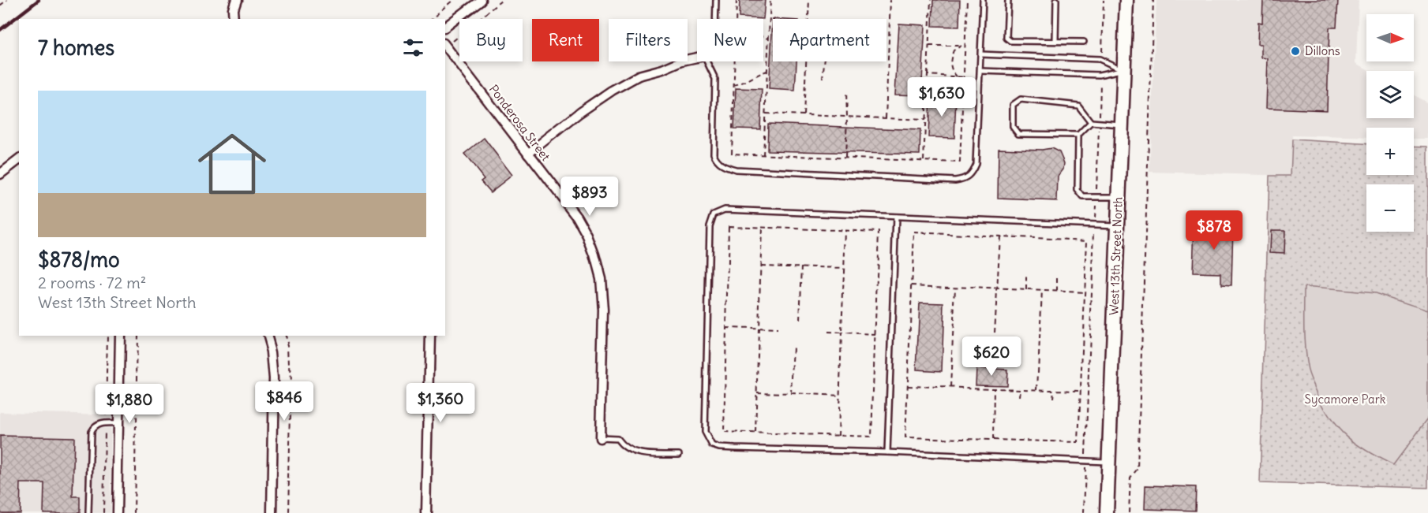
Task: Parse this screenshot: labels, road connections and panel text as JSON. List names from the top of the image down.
{
  "streets": {
    "street": ["Ponderosa Street", "West 13th Street North"]
  },
  "parks": ["Sycamore Park"],
  "places": ["Dillons"],
  "north": "right",
  "page": {
    "map_buttons": ["+", "−"],
    "chip": [
      "Buy",
      "Rent",
      "Filters",
      "New",
      "Apartment"
    ],
    "heading": "7 homes",
    "list": [
      {
        "name": "$878/mo",
        "note": "2 rooms · 72 m² · West 13th Street North"
      }
    ],
    "price": [
      "$1,630",
      "$893",
      "$878",
      "$620",
      "$846",
      "$1,360",
      "$1,880"
    ]
  }
}
